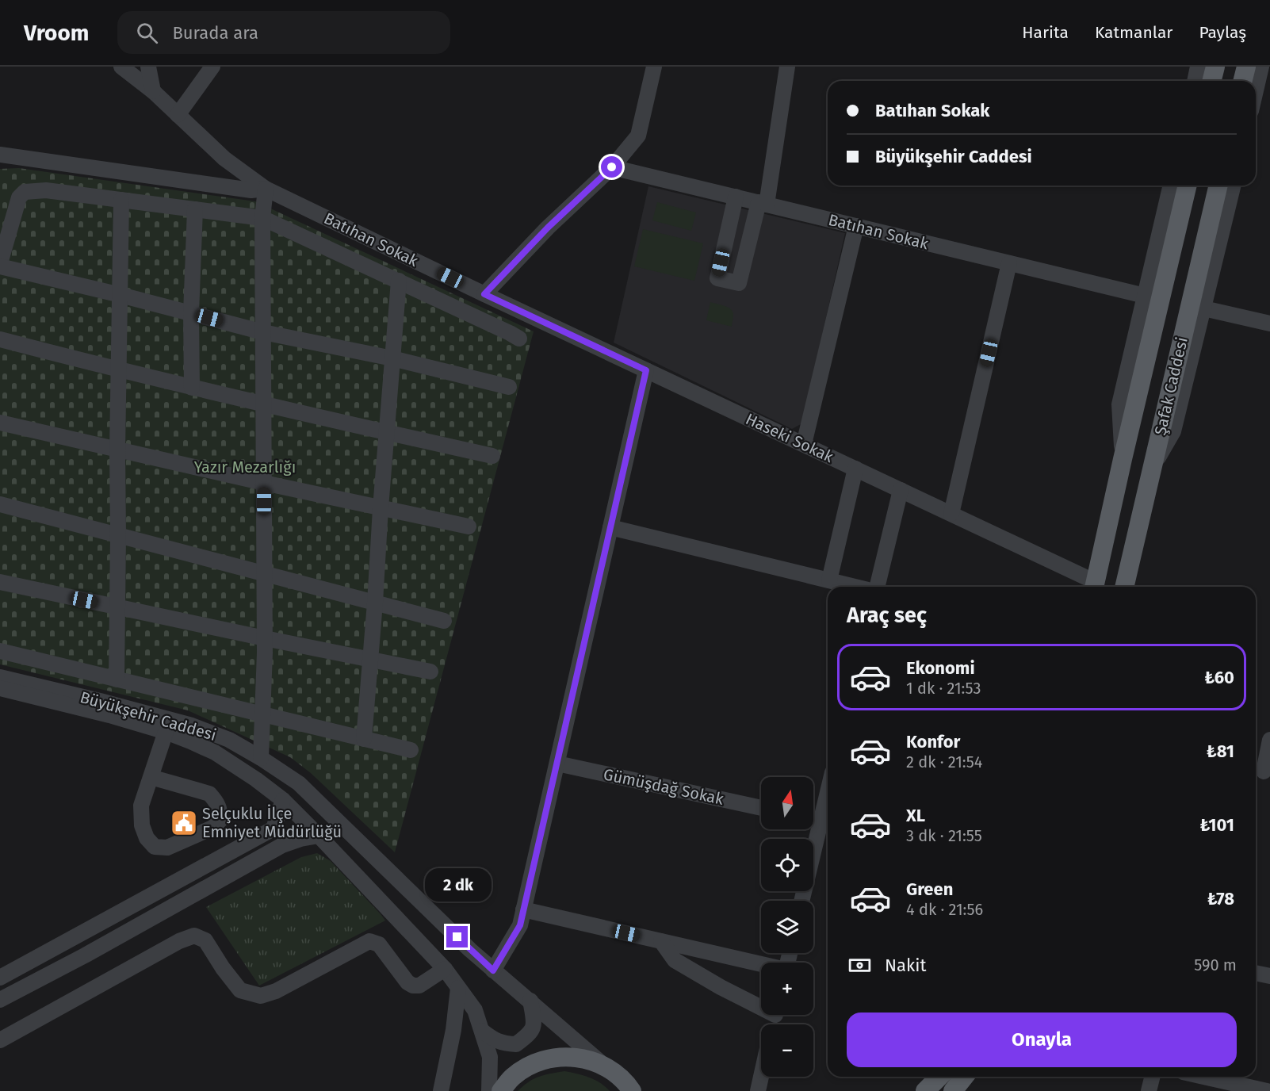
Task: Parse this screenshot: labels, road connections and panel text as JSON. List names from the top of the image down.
{
  "streets": {
    "main road": ["Şafak Caddesi"],
    "street": [
      "Batıhan Sokak",
      "Haseki Sokak",
      "Büyükşehir Caddesi",
      "Gümüşdağ Sokak"
    ]
  },
  "crossings": [
    ["Batıhan Sokak", "Haseki Sokak"],
    ["Şafak Caddesi", "Haseki Sokak"]
  ],
  "parks": ["Yazır Mezarlığı"],
  "places": {
    "public building": ["Selçuklu İlçe Emniyet Müdürlüğü"]
  },
  "north": "top",
  "page": {
    "header": "Vroom",
    "search": "Burada ara",
    "nav": ["Harita", "Katmanlar", "Paylaş"],
    "banner": ["Batıhan Sokak", "Büyükşehir Caddesi"],
    "heading": "Araç seç",
    "list": [
      {
        "name": "Ekonomi",
        "note": "1 dk · 21:53",
        "value": "₺60"
      },
      {
        "name": "Konfor",
        "note": "2 dk · 21:54",
        "value": "₺81"
      },
      {
        "name": "XL",
        "note": "3 dk · 21:55",
        "value": "₺101"
      },
      {
        "name": "Green",
        "note": "4 dk · 21:56",
        "value": "₺78"
      }
    ],
    "map_buttons": ["+", "−"],
    "bubble": "2 dk",
    "pay": ["Nakit", "590 m"],
    "buttons": "Onayla"
  }
}
